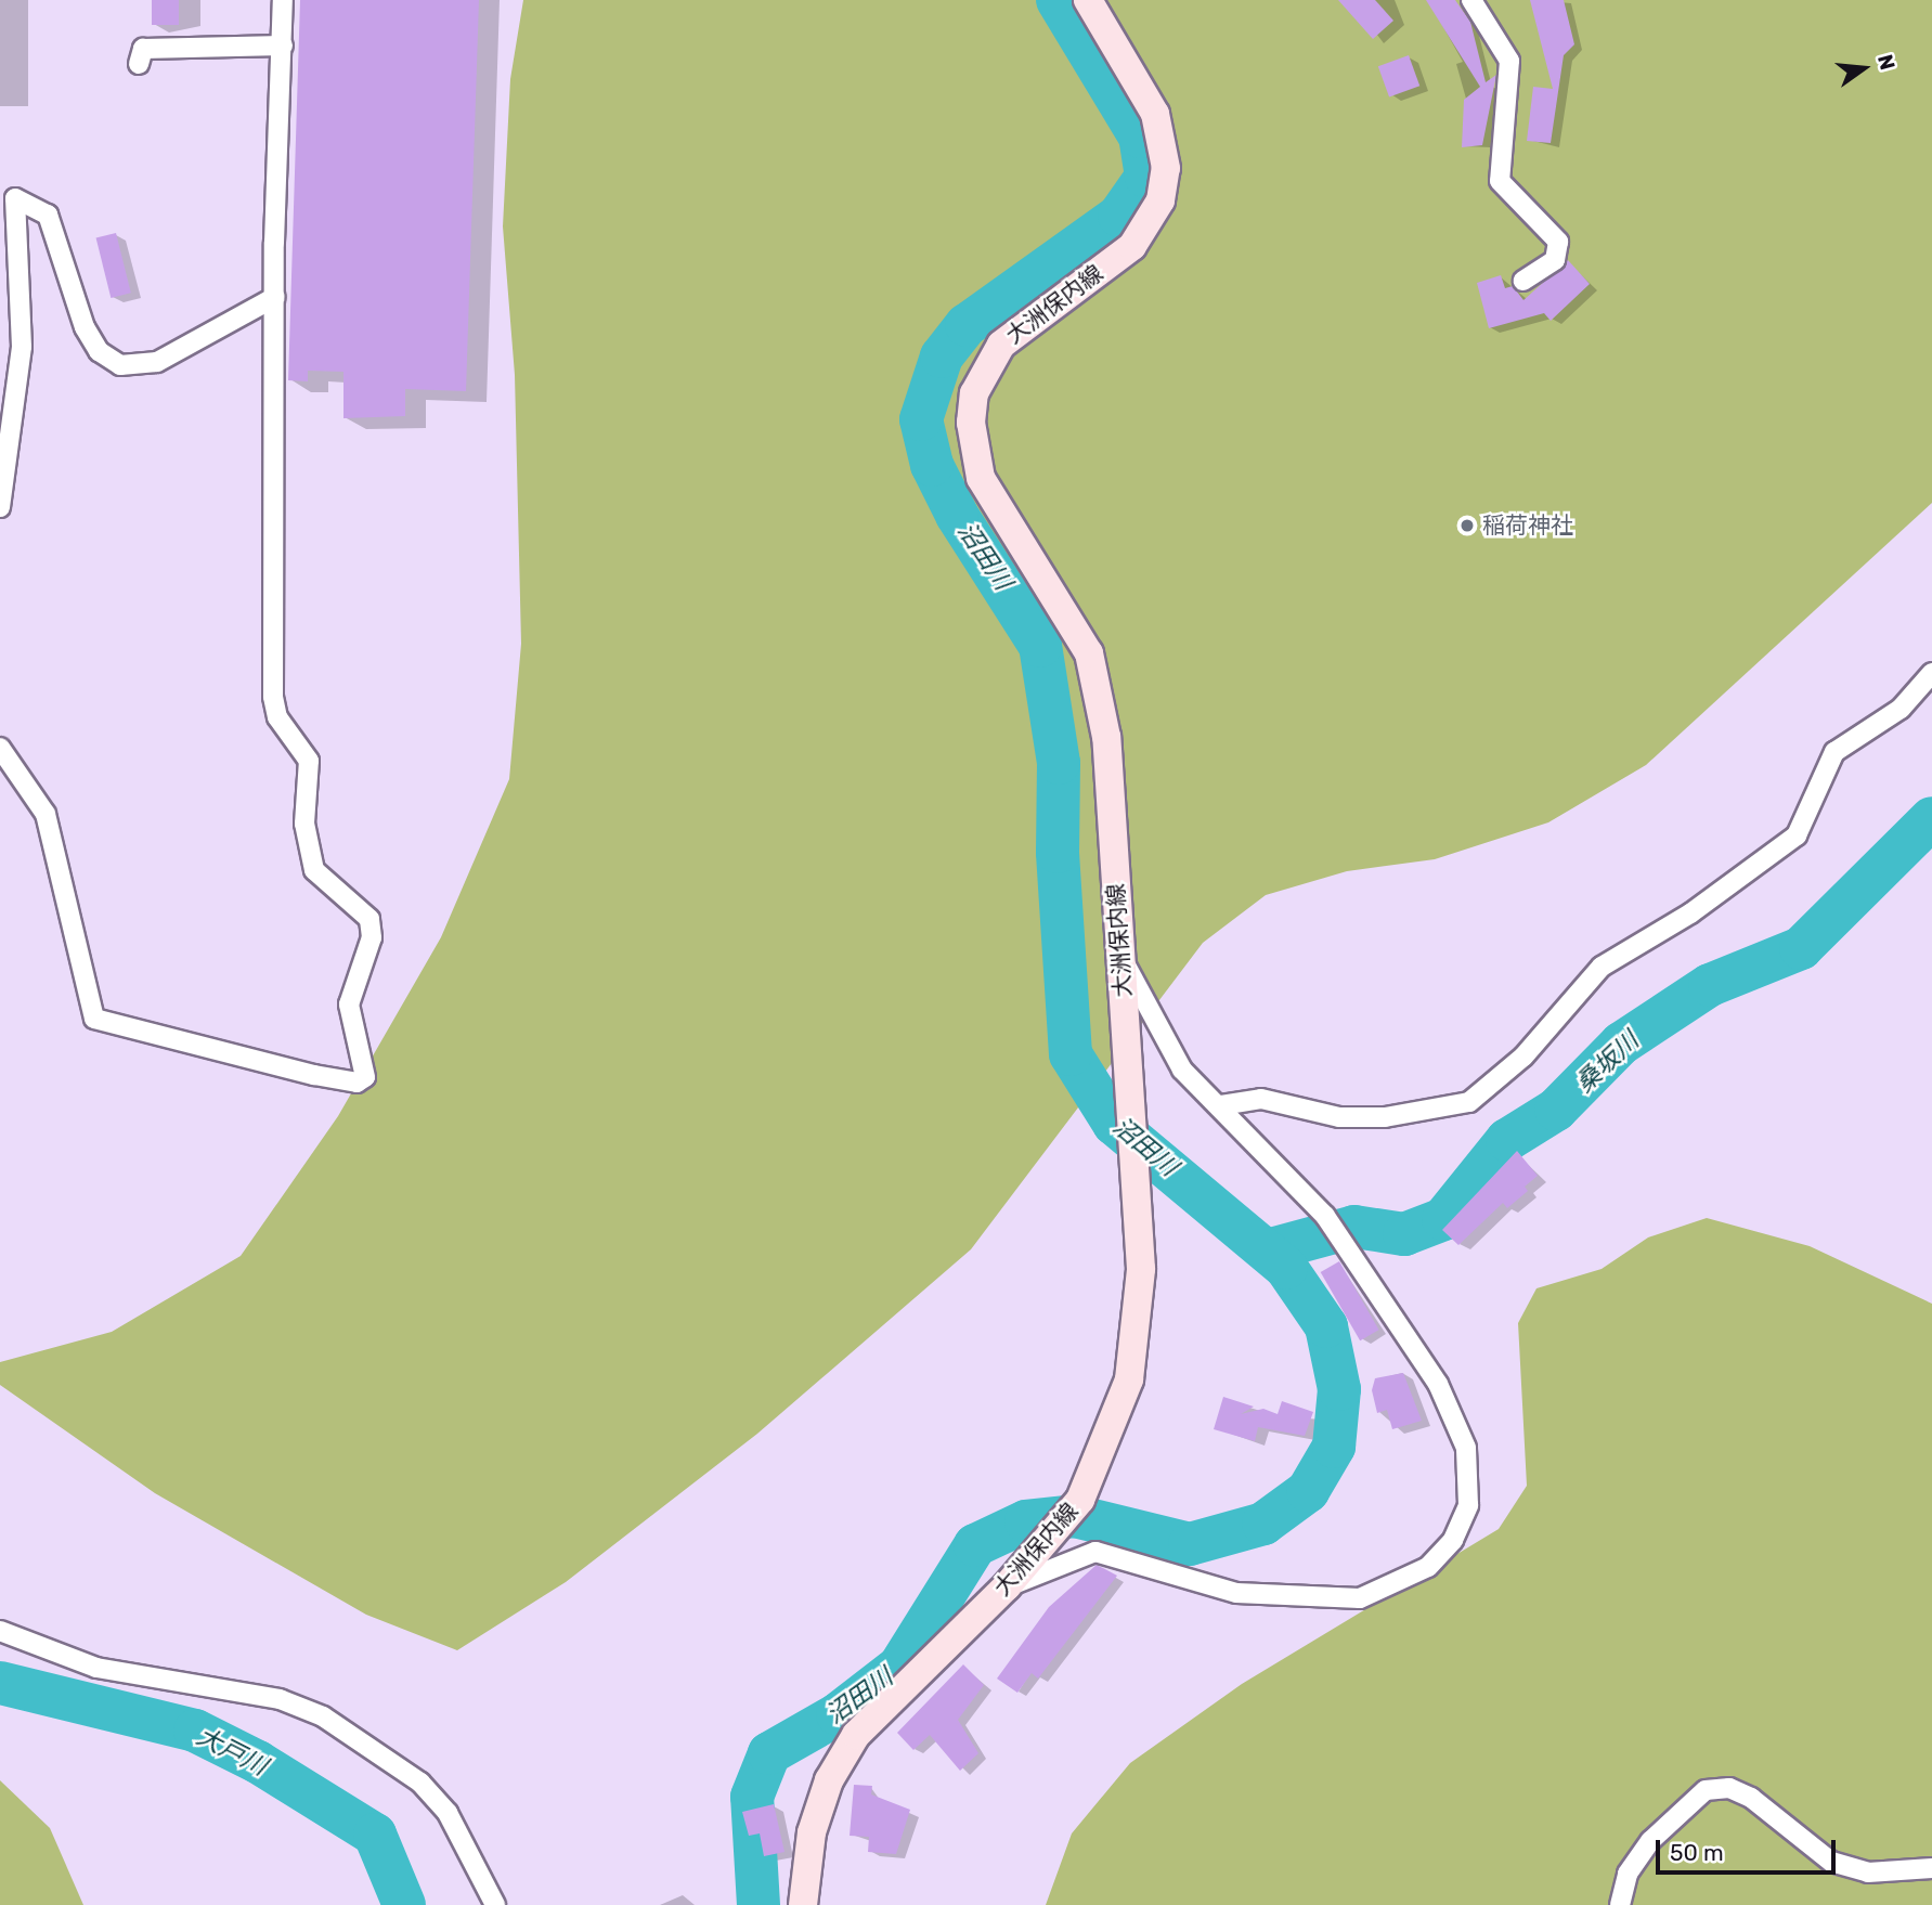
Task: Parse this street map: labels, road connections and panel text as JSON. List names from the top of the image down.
{
  "streets": {
    "main road": ["大洲保内線"]
  },
  "water": ["沼田川", "桑坂川", "大戸川"],
  "places": ["稲荷神社"],
  "scale_bar": "50 m",
  "north": "right"
}
